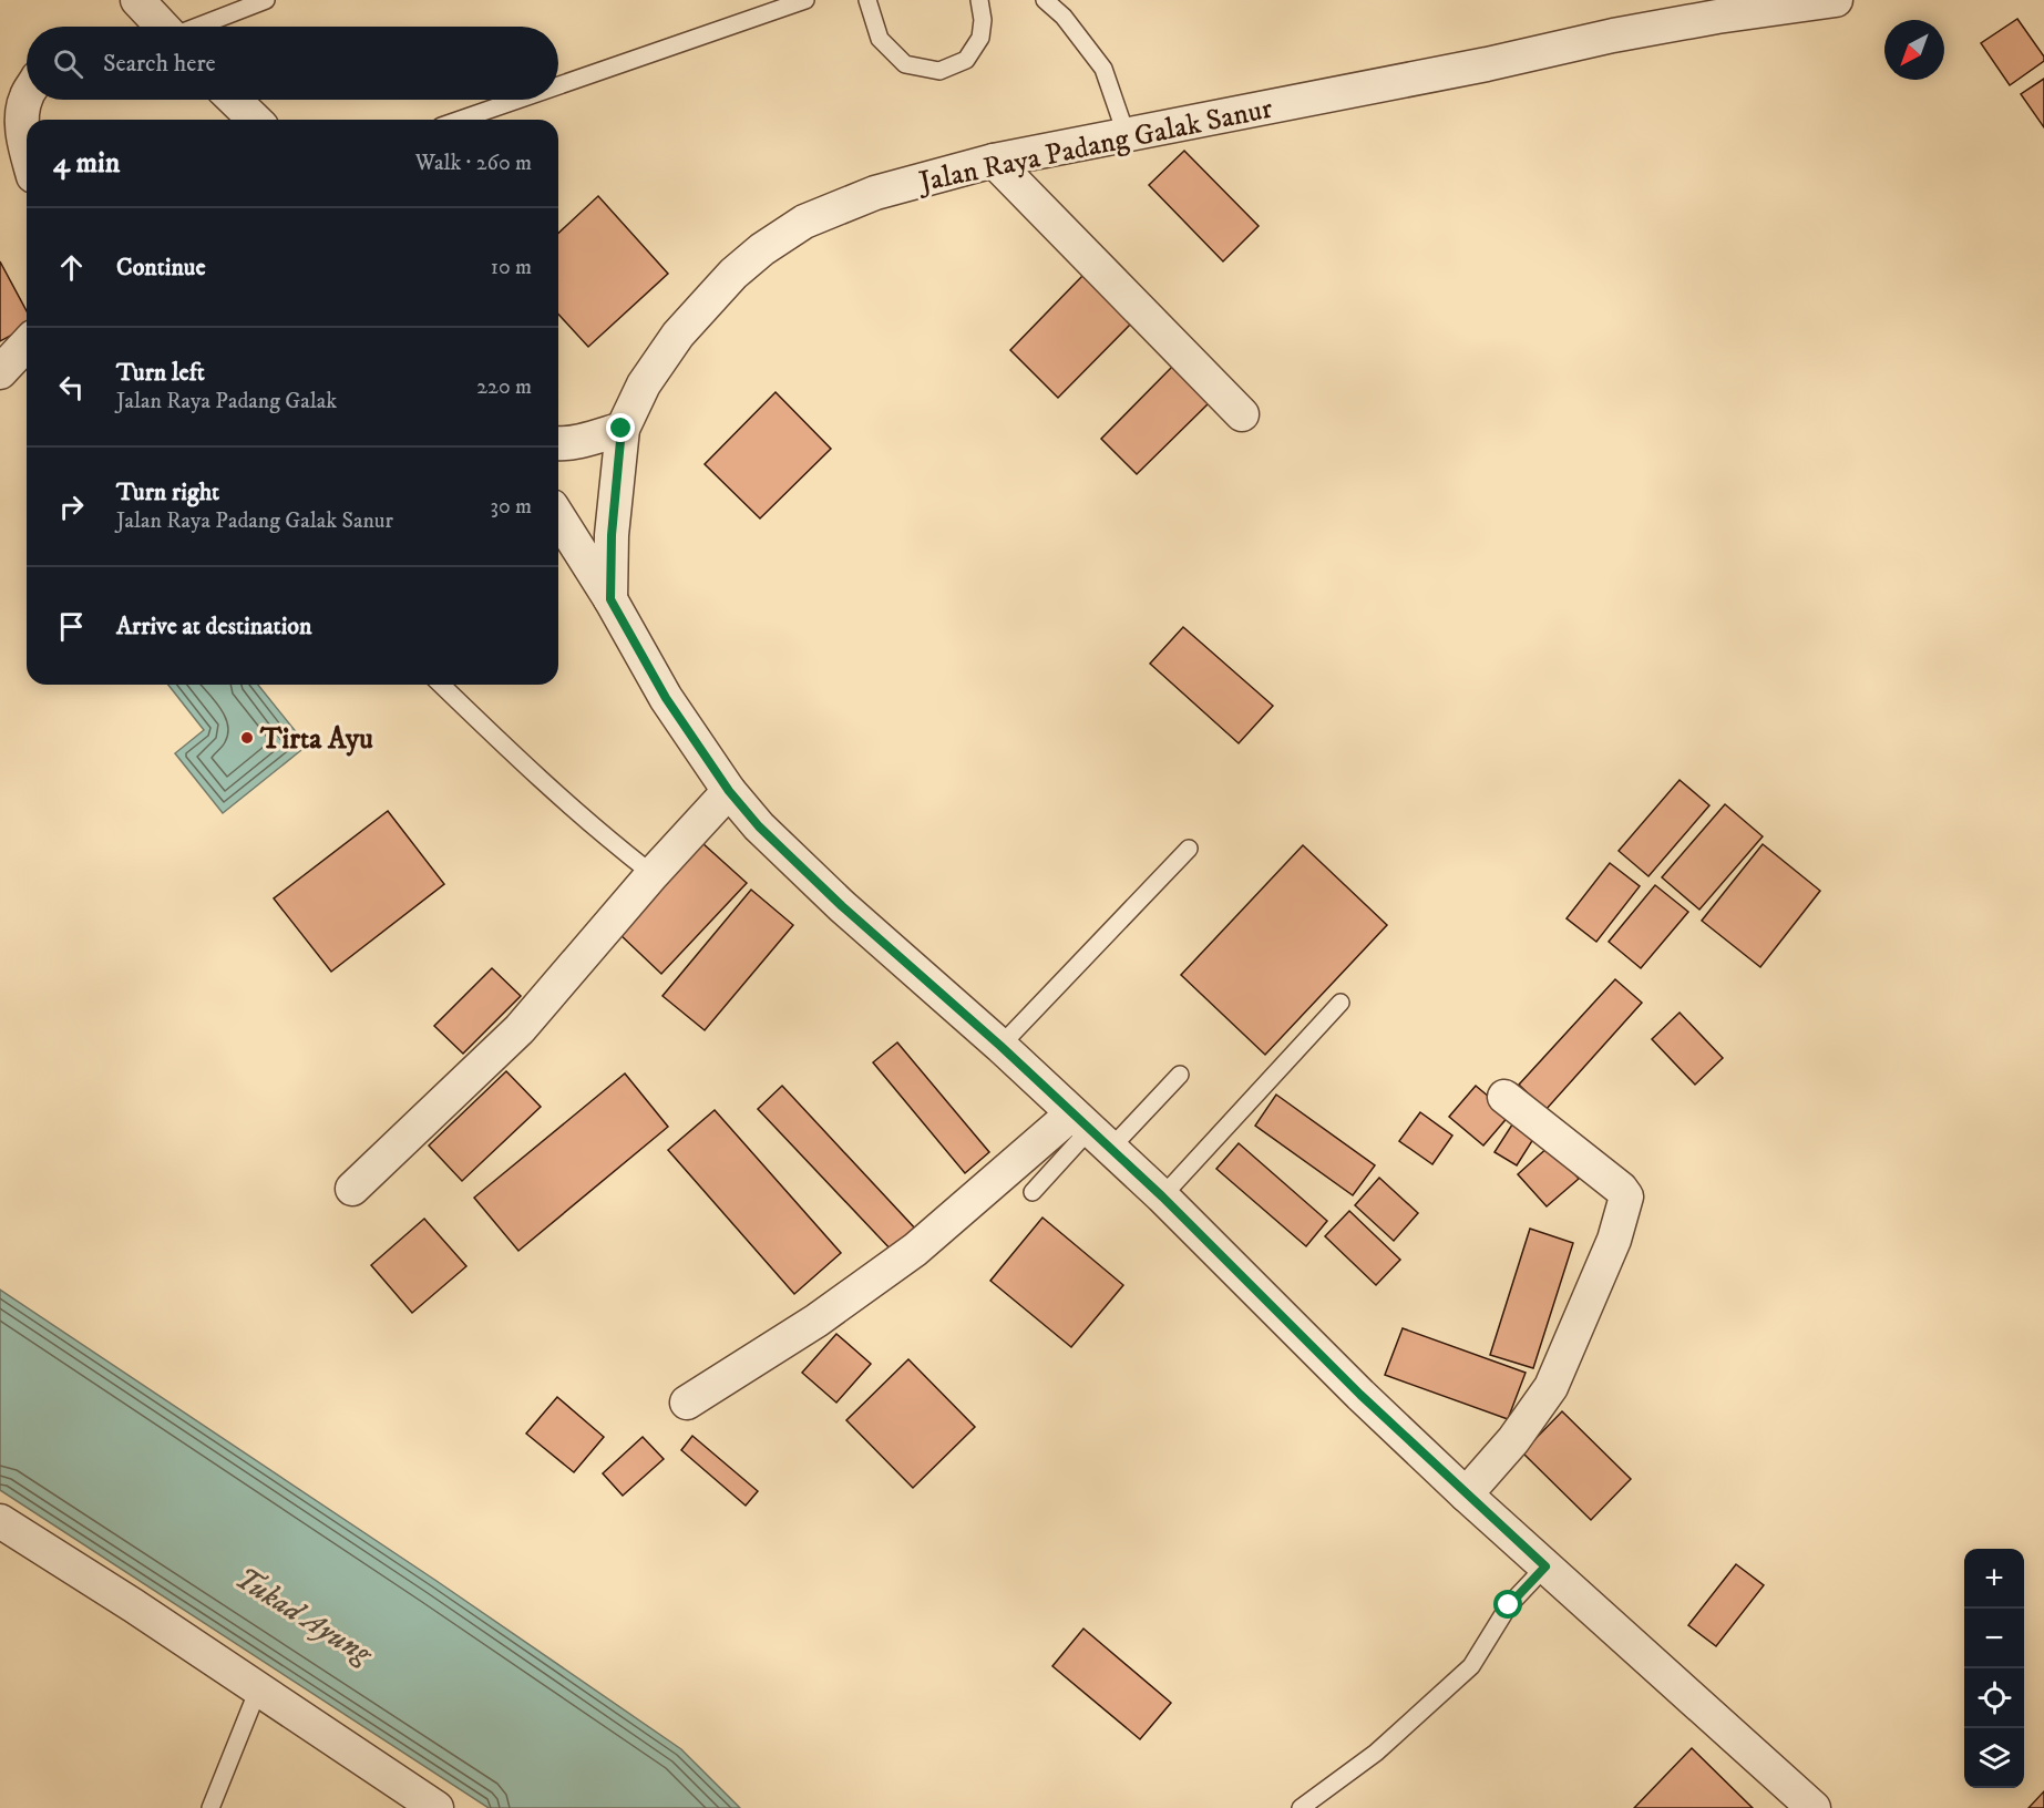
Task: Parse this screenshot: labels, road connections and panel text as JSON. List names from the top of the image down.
{
  "streets": {
    "street": ["Jalan Raya Padang Galak Sanur"]
  },
  "water": ["Tukad Ayung"],
  "places": ["Tirta Ayu"],
  "north": "bottom left",
  "page": {
    "search": "Search here",
    "heading": ["4 min", "Walk · 260 m"],
    "list": [
      ["Continue", "10 m"],
      ["Turn left", "Jalan Raya Padang Galak", "220 m"],
      ["Turn right", "Jalan Raya Padang Galak Sanur", "30 m"],
      "Arrive at destination"
    ],
    "map_buttons": ["+", "−"]
  }
}
